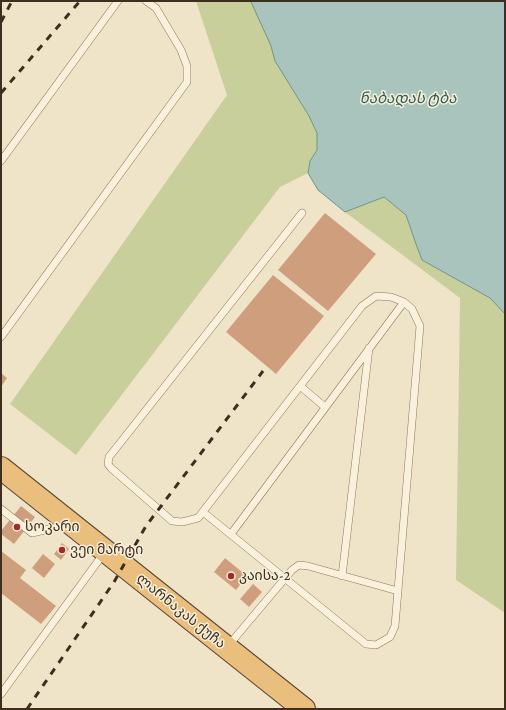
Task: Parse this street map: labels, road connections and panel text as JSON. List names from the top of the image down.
{
  "streets": {
    "highway": ["ლარნაკას ქუჩა"]
  },
  "water": ["ნაბადას ტბა"],
  "places": ["სოკარი", "ვეი მარტი", "კაისა-2"]
}
